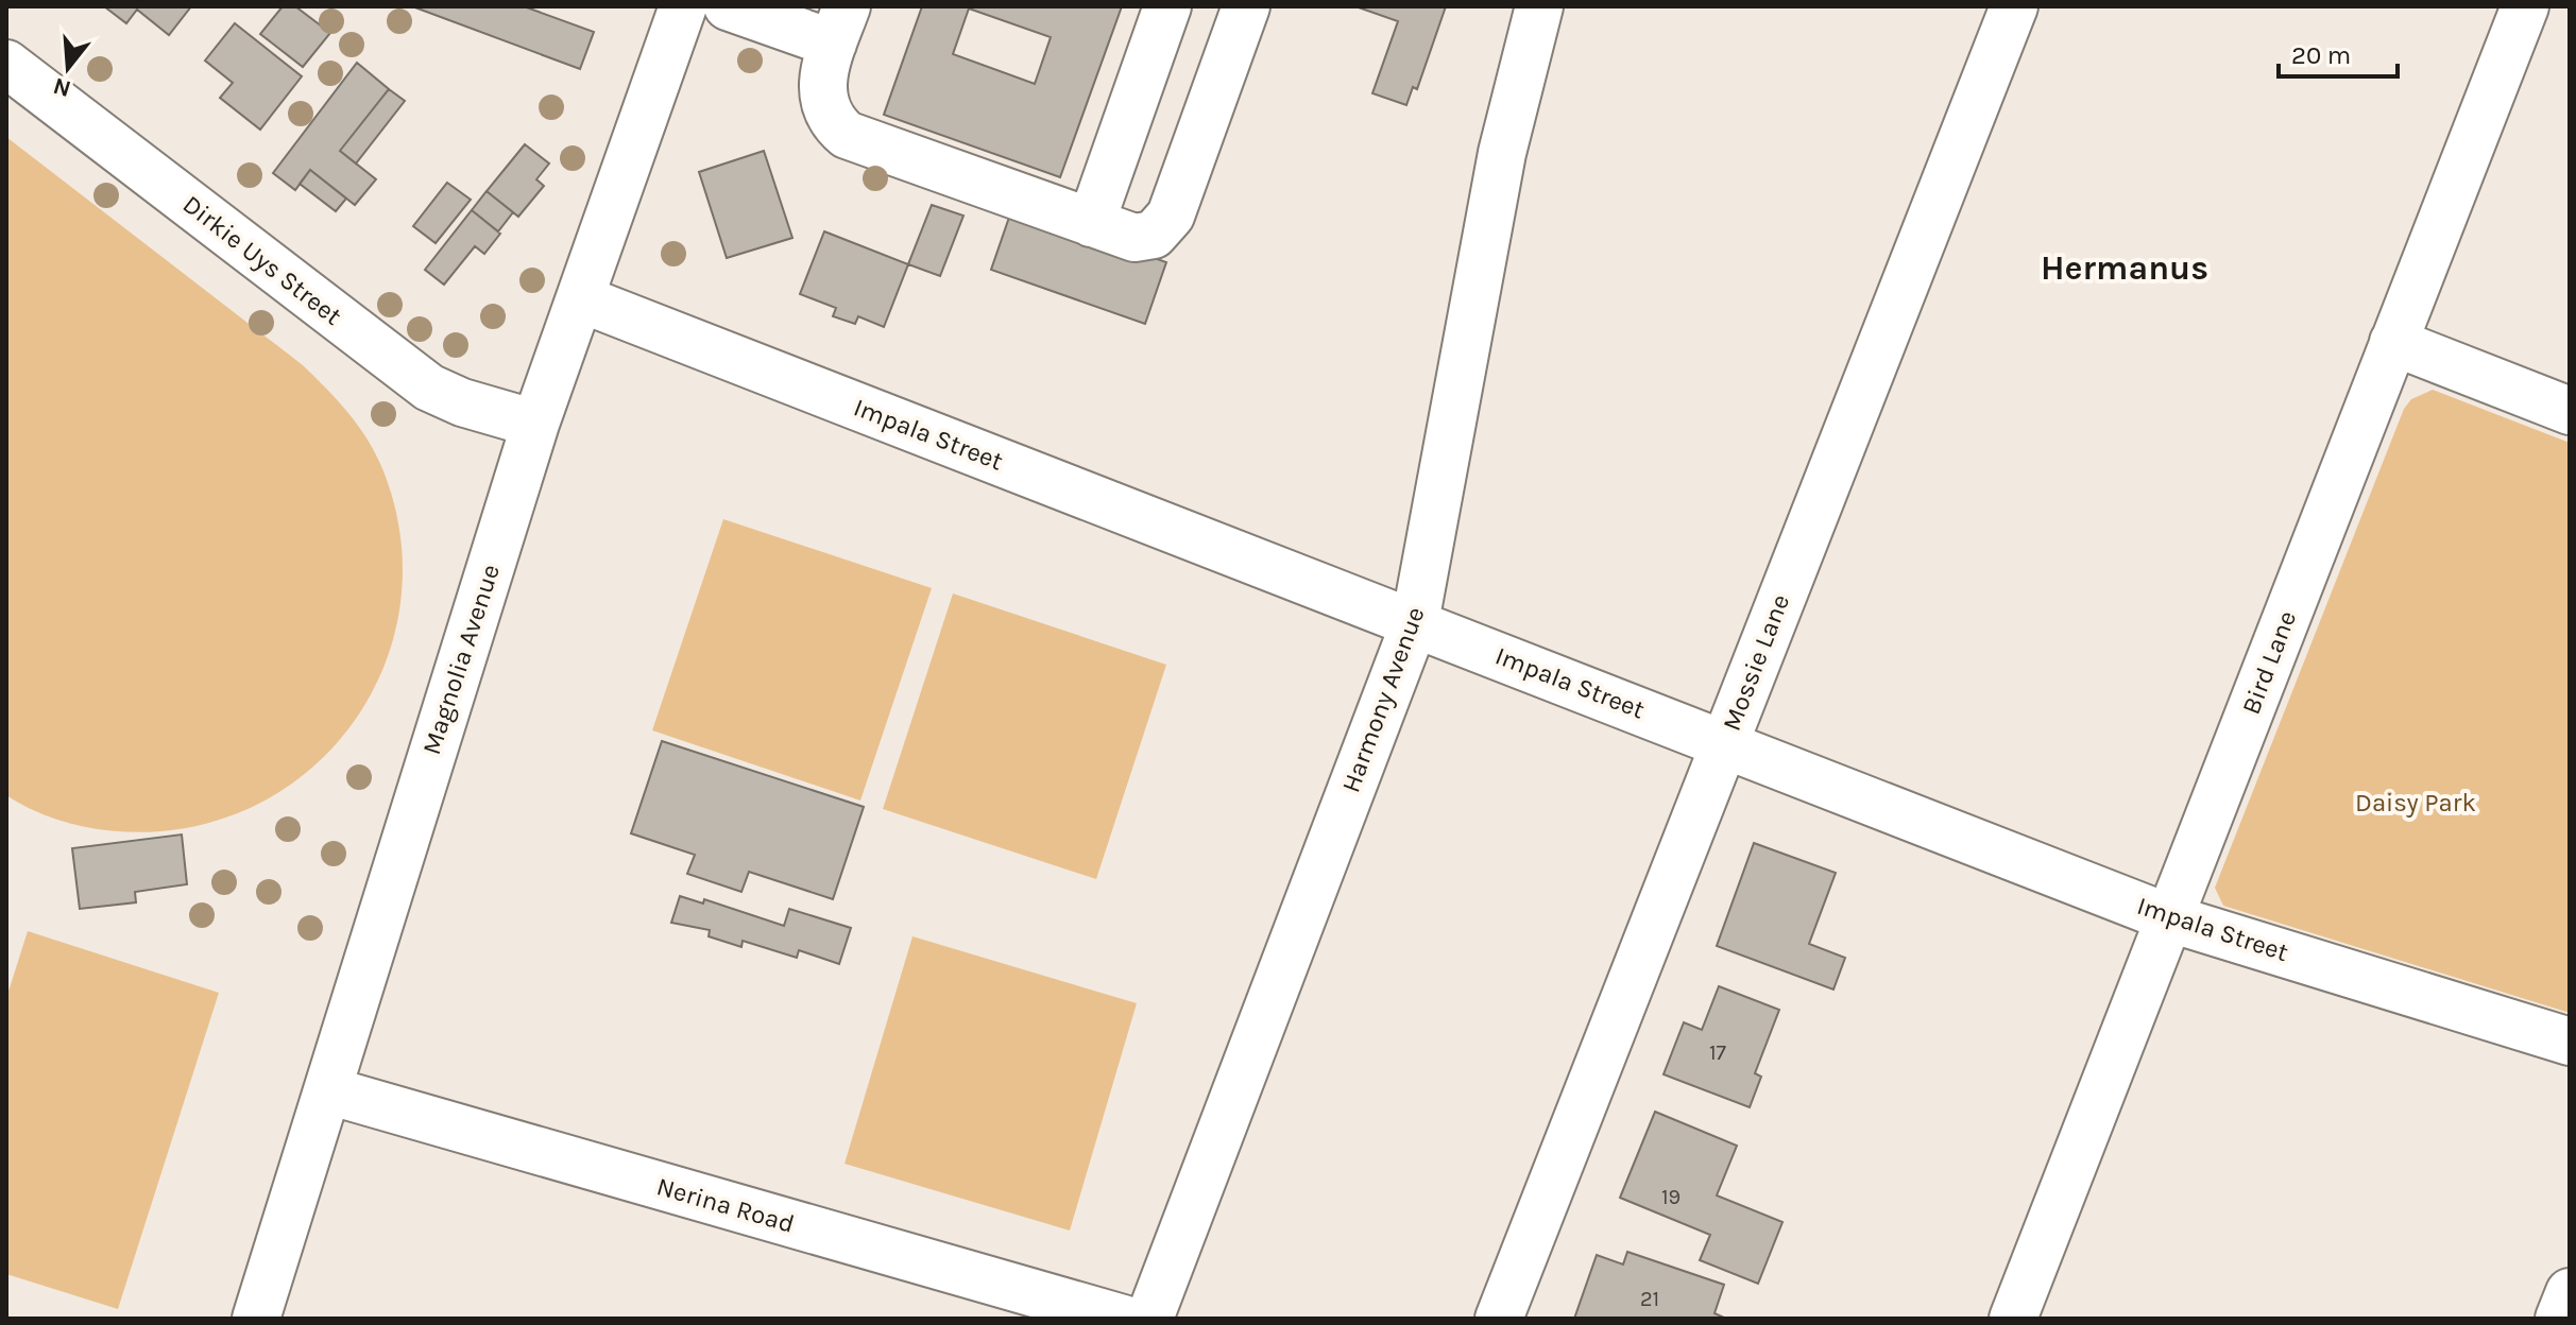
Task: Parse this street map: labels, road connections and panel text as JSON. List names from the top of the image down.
{
  "streets": {
    "street": [
      "Dirkie Uys Street",
      "Impala Street",
      "Magnolia Avenue",
      "Mossie Lane",
      "Bird Lane",
      "Harmony Avenue",
      "Nerina Road"
    ]
  },
  "crossings": [
    ["Dirkie Uys Street", "Magnolia Avenue"],
    ["Impala Street", "Magnolia Avenue"],
    ["Impala Street", "Mossie Lane"],
    ["Impala Street", "Bird Lane"],
    ["Impala Street", "Harmony Avenue"],
    ["Magnolia Avenue", "Nerina Road"]
  ],
  "districts": ["Hermanus"],
  "parks": ["Daisy Park"],
  "house_numbers": ["17", "19", "21"],
  "scale_bar": "20 m",
  "north": "bottom"
}
